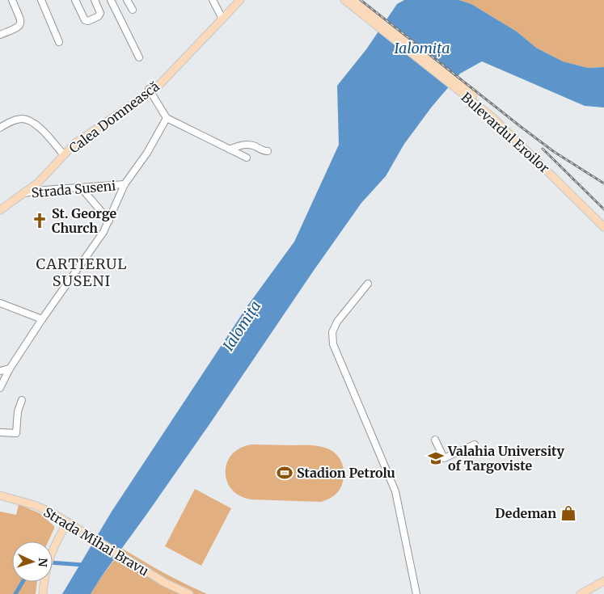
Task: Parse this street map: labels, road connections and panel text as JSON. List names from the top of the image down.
{
  "streets": {
    "main road": ["Calea Domnească", "Bulevardul Eroilor", "Strada Mihai Bravu"],
    "street": ["Strada Suseni"]
  },
  "crossings": [
    ["Calea Domnească", "Strada Suseni"]
  ],
  "districts": ["CARTIERUL SUSENI"],
  "water": ["Ialomița"],
  "places": {
    "church": ["St. George Church"],
    "school or university": ["Valahia University of Targoviste"],
    "sports": ["Stadion Petrolu"],
    "shop": ["Dedeman"]
  },
  "north": "right"
}
